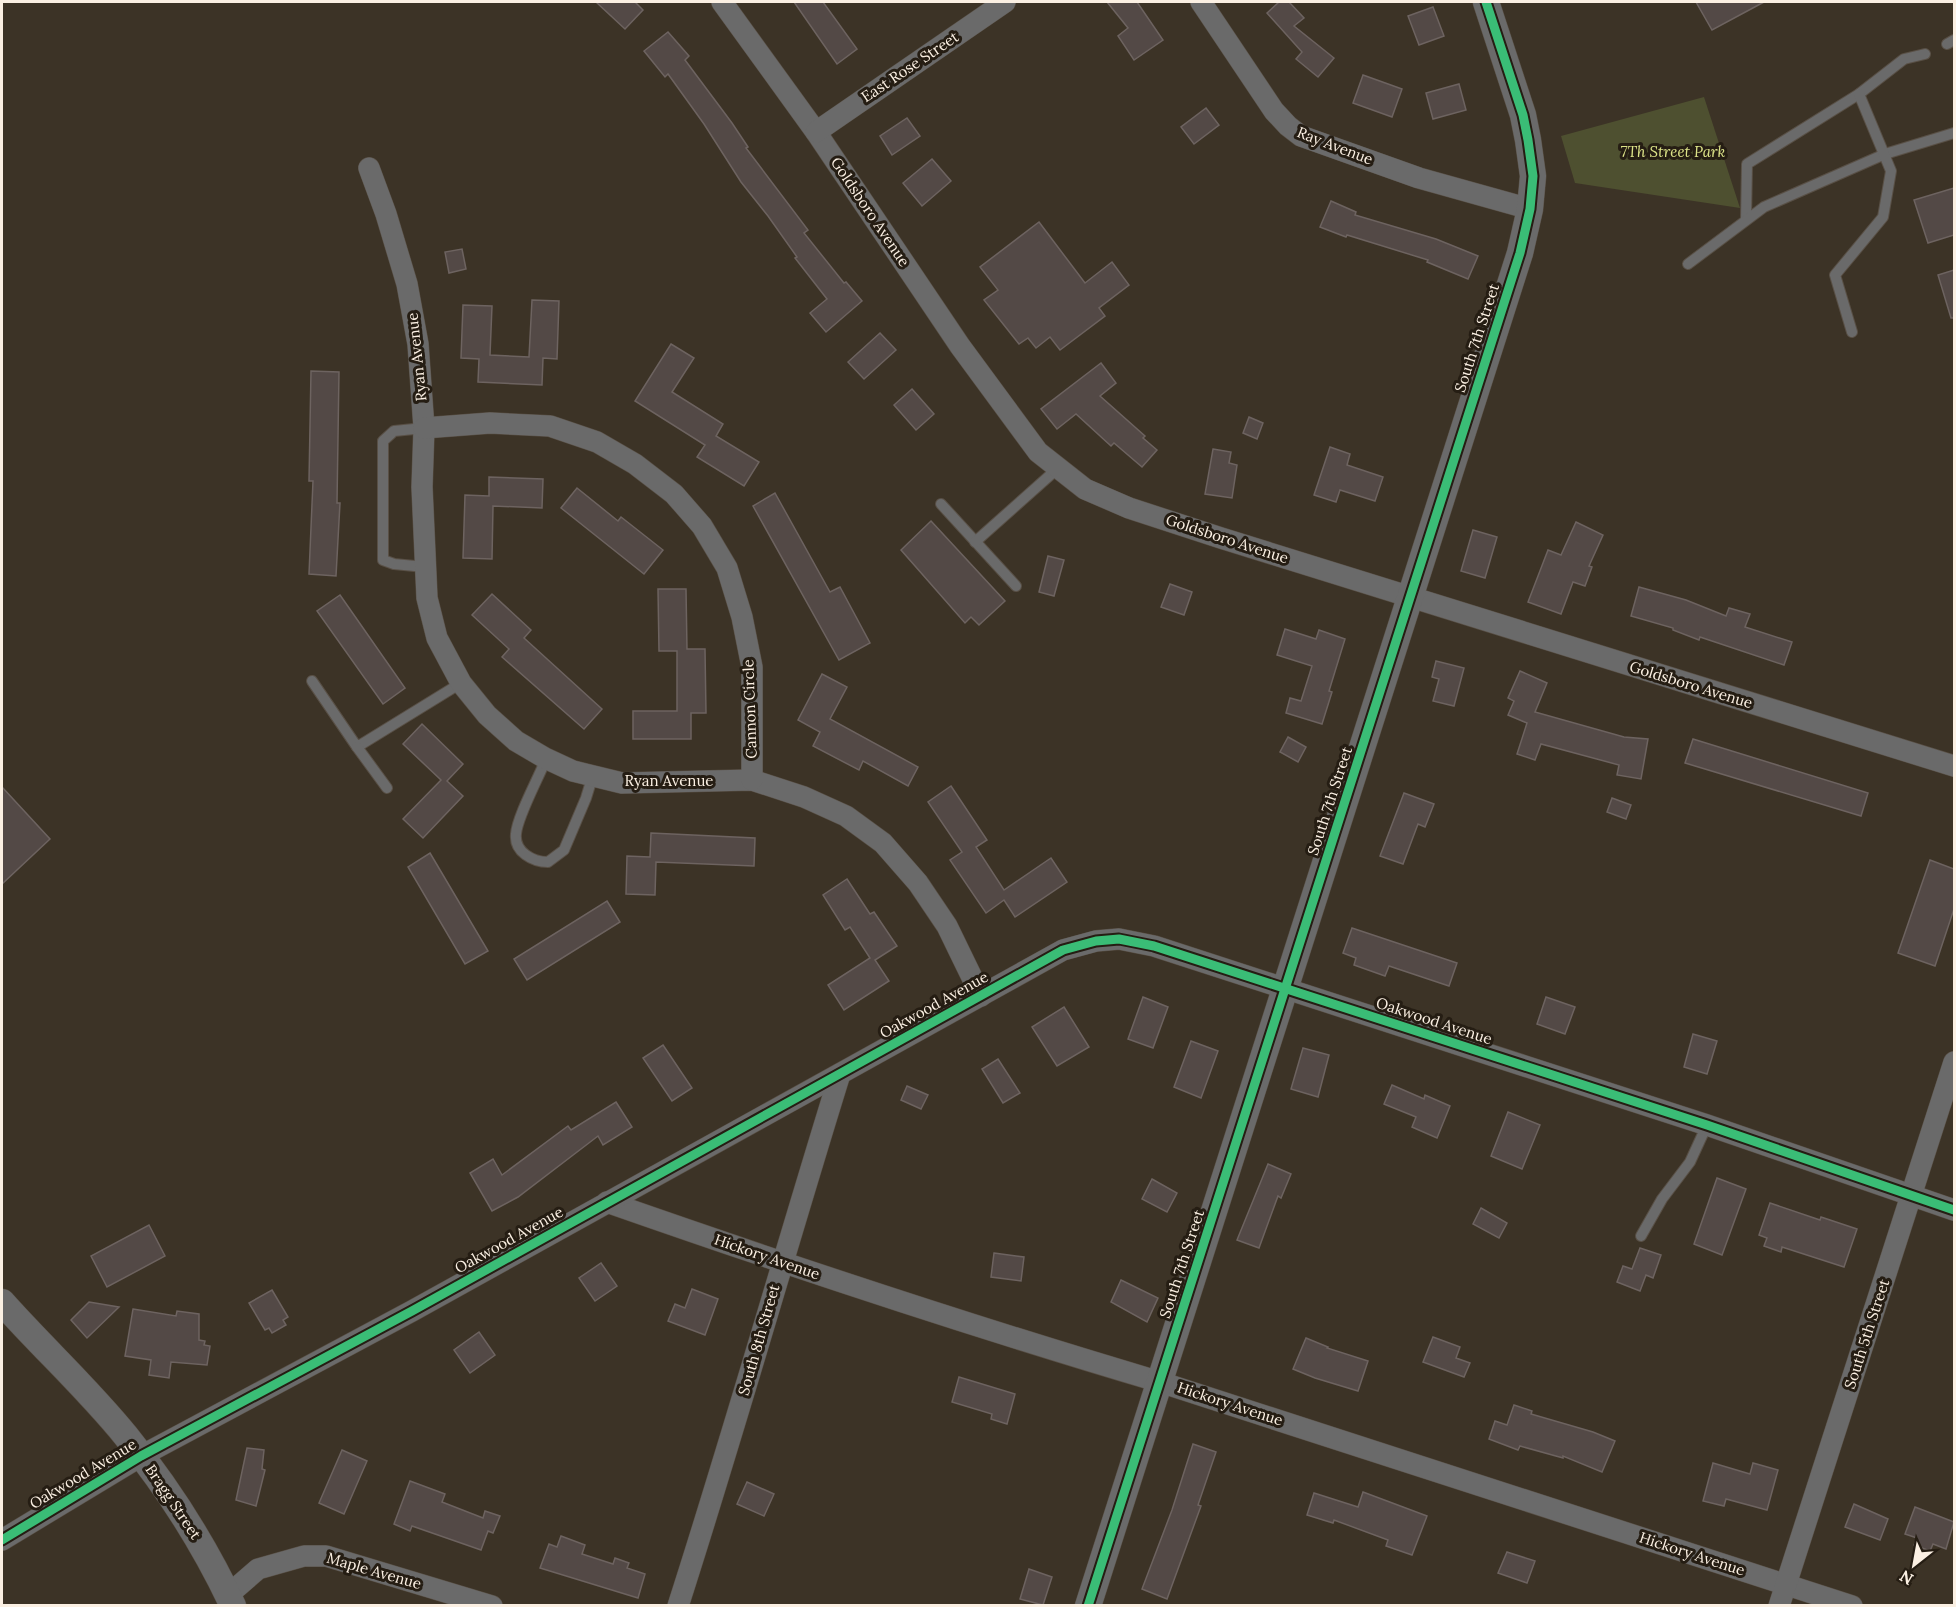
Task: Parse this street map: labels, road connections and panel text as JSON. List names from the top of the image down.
{
  "streets": {
    "street": [
      "East Rose Street",
      "Ray Avenue",
      "Goldsboro Avenue",
      "South 7th Street",
      "Ryan Avenue",
      "Cannon Circle",
      "Oakwood Avenue",
      "Hickory Avenue",
      "South 5th Street",
      "South 8th Street",
      "Bragg Street",
      "Maple Avenue"
    ]
  },
  "crossings": [
    ["East Rose Street", "Goldsboro Avenue"],
    ["Ray Avenue", "South 7th Street"],
    ["Goldsboro Avenue", "South 7th Street"],
    ["South 7th Street", "Oakwood Avenue"],
    ["South 7th Street", "Hickory Avenue"],
    ["Ryan Avenue", "Cannon Circle"],
    ["Ryan Avenue", "Oakwood Avenue"],
    ["Oakwood Avenue", "Hickory Avenue"],
    ["Oakwood Avenue", "South 5th Street"],
    ["Oakwood Avenue", "South 8th Street"],
    ["Oakwood Avenue", "Bragg Street"],
    ["Hickory Avenue", "South 5th Street"],
    ["Hickory Avenue", "South 8th Street"],
    ["Bragg Street", "Maple Avenue"]
  ],
  "parks": ["7Th Street Park"],
  "north": "bottom left"
}
